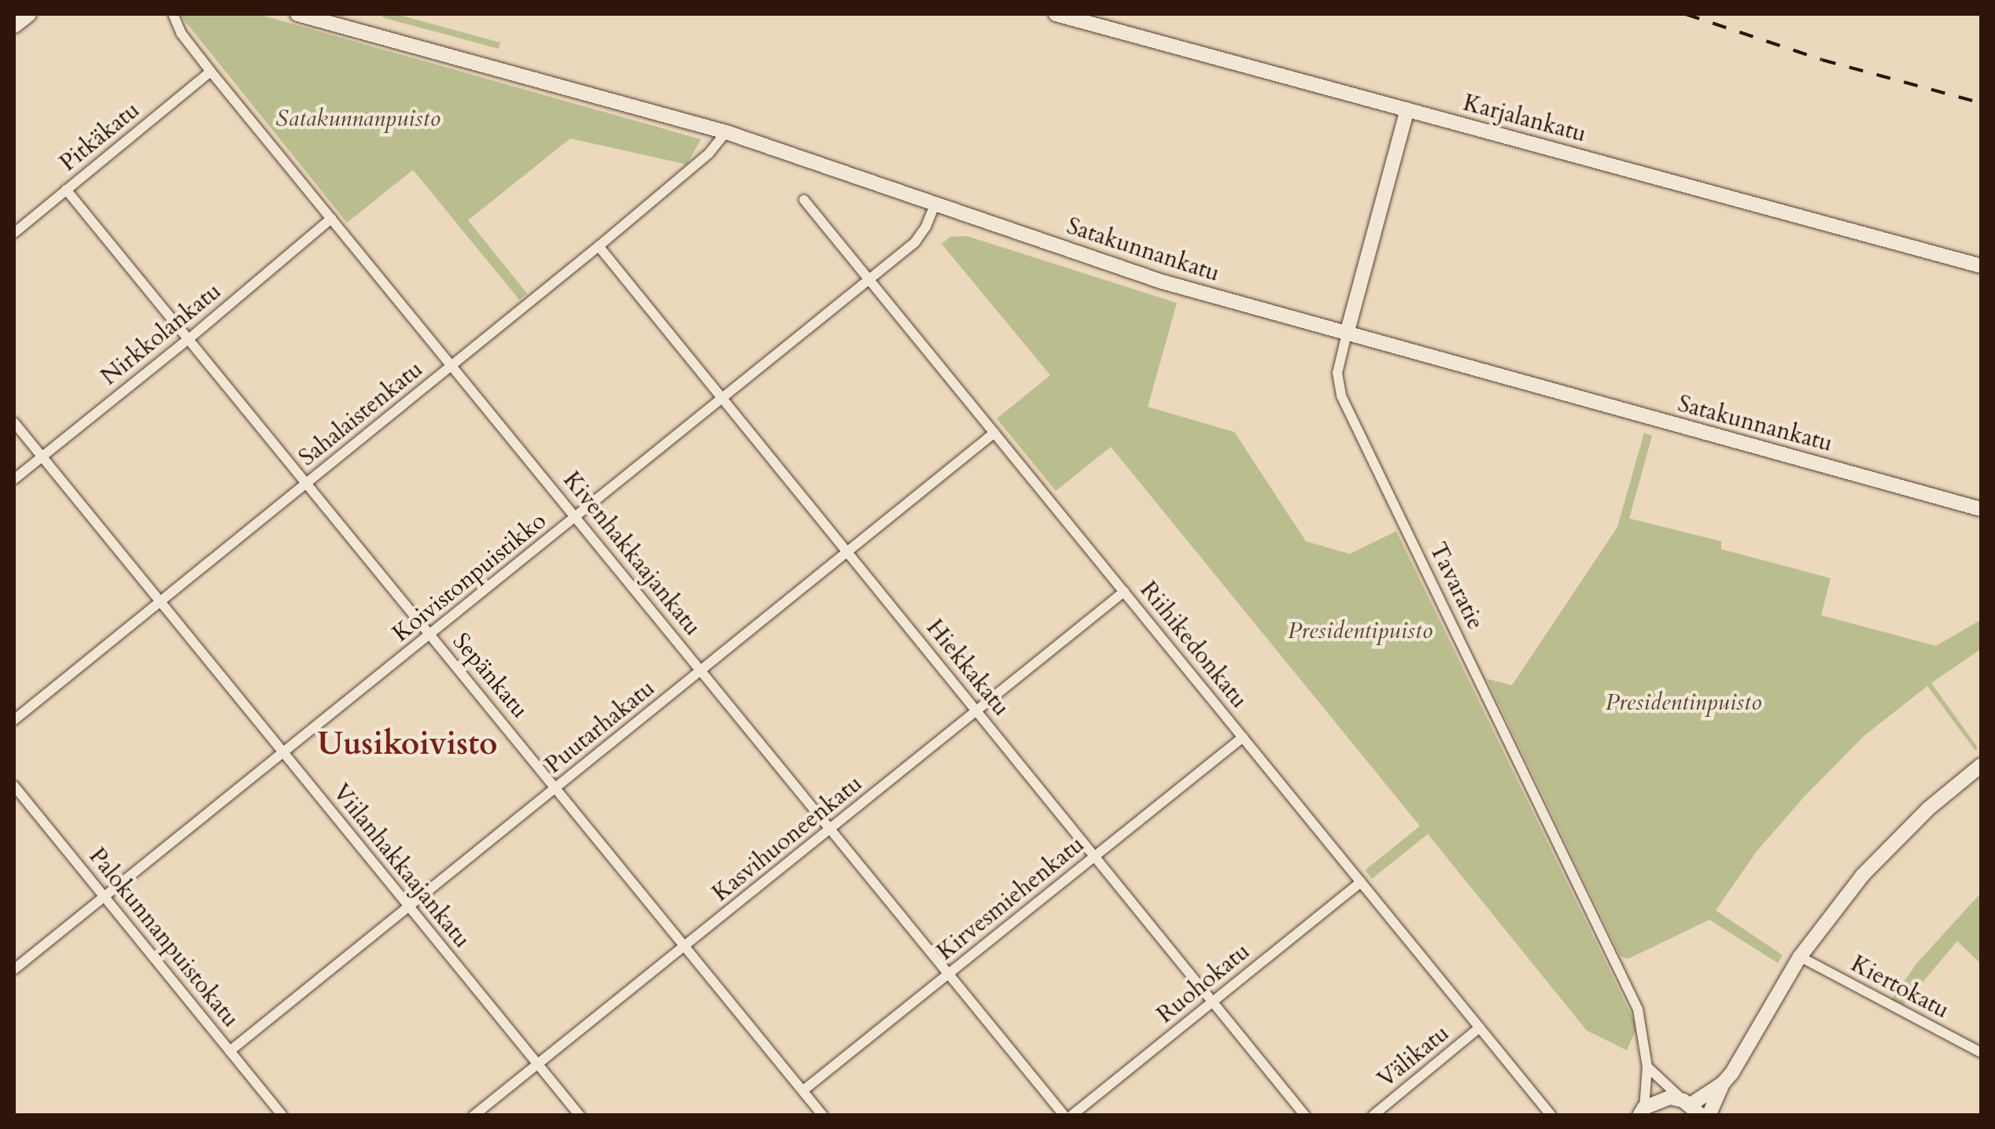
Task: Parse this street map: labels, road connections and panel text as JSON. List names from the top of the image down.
{
  "streets": {
    "main road": ["Karjalankatu", "Satakunnankatu", "Tavaratie"],
    "street": [
      "Pitkäkatu",
      "Nirkkolankatu",
      "Sahalaistenkatu",
      "Kivenhakkaajankatu",
      "Koivistonpuistikko",
      "Riihikedonkatu",
      "Hiekkakatu",
      "Sepänkatu",
      "Puutarhakatu",
      "Kasvihuoneenkatu",
      "Viilanhakkaajankatu",
      "Kirvesmiehenkatu",
      "Palokunnanpuistokatu",
      "Ruohokatu",
      "Kiertokatu",
      "Välikatu"
    ]
  },
  "crossings": [
    ["Karjalankatu", "Tavaratie"],
    ["Pitkäkatu", "Kivenhakkaajankatu"],
    ["Pitkäkatu", "Sepänkatu"],
    ["Satakunnankatu", "Sahalaistenkatu"],
    ["Satakunnankatu", "Koivistonpuistikko"],
    ["Satakunnankatu", "Tavaratie"],
    ["Nirkkolankatu", "Kivenhakkaajankatu"],
    ["Nirkkolankatu", "Sepänkatu"],
    ["Nirkkolankatu", "Viilanhakkaajankatu"],
    ["Sahalaistenkatu", "Kivenhakkaajankatu"],
    ["Sahalaistenkatu", "Hiekkakatu"],
    ["Sahalaistenkatu", "Sepänkatu"],
    ["Sahalaistenkatu", "Viilanhakkaajankatu"],
    ["Kivenhakkaajankatu", "Koivistonpuistikko"],
    ["Kivenhakkaajankatu", "Puutarhakatu"],
    ["Kivenhakkaajankatu", "Kasvihuoneenkatu"],
    ["Kivenhakkaajankatu", "Kirvesmiehenkatu"],
    ["Koivistonpuistikko", "Riihikedonkatu"],
    ["Koivistonpuistikko", "Hiekkakatu"],
    ["Koivistonpuistikko", "Sepänkatu"],
    ["Koivistonpuistikko", "Viilanhakkaajankatu"],
    ["Koivistonpuistikko", "Palokunnanpuistokatu"],
    ["Riihikedonkatu", "Puutarhakatu"],
    ["Riihikedonkatu", "Kasvihuoneenkatu"],
    ["Riihikedonkatu", "Kirvesmiehenkatu"],
    ["Riihikedonkatu", "Ruohokatu"],
    ["Riihikedonkatu", "Välikatu"],
    ["Hiekkakatu", "Puutarhakatu"],
    ["Hiekkakatu", "Kasvihuoneenkatu"],
    ["Hiekkakatu", "Kirvesmiehenkatu"],
    ["Hiekkakatu", "Ruohokatu"],
    ["Sepänkatu", "Puutarhakatu"],
    ["Sepänkatu", "Kasvihuoneenkatu"],
    ["Sepänkatu", "Kirvesmiehenkatu"],
    ["Puutarhakatu", "Viilanhakkaajankatu"],
    ["Puutarhakatu", "Palokunnanpuistokatu"],
    ["Kasvihuoneenkatu", "Viilanhakkaajankatu"]
  ],
  "districts": ["Uusikoivisto"],
  "parks": ["Satakunnanpuisto", "Presidentipuisto", "Presidentinpuisto"]
}
